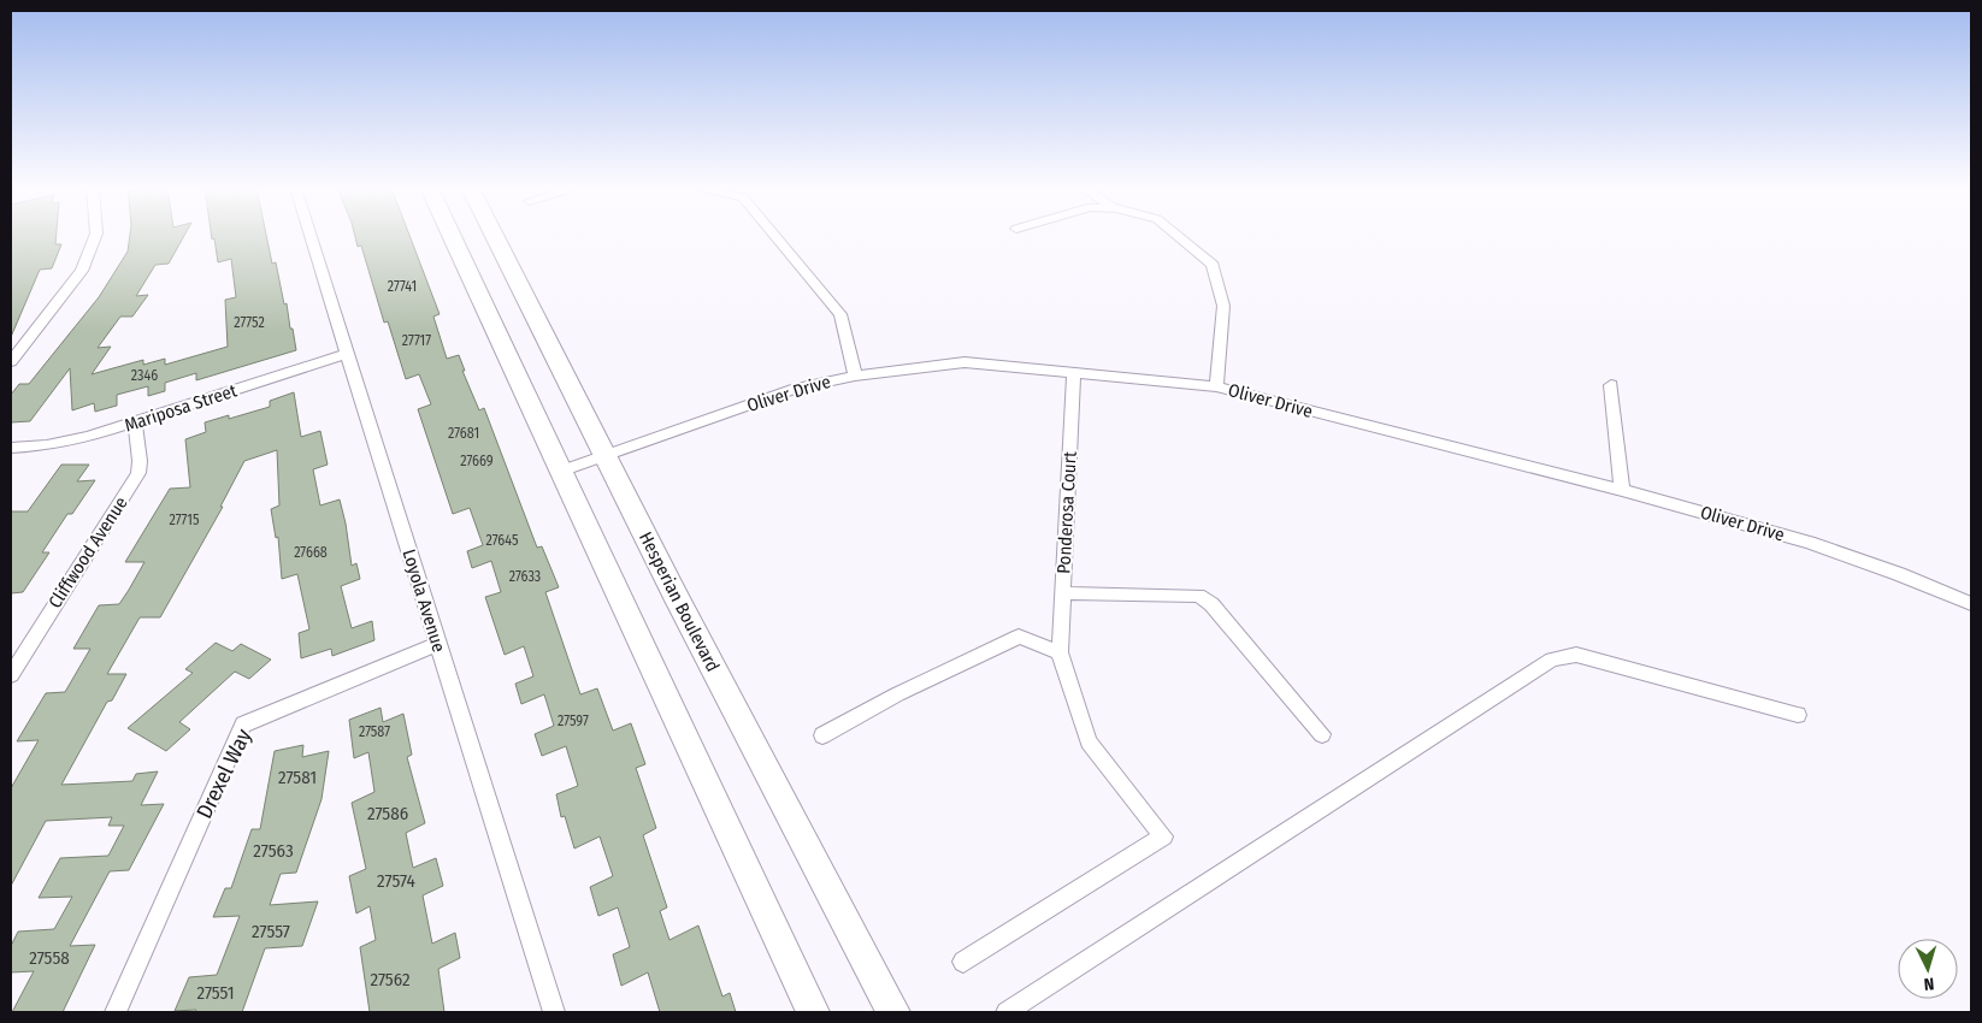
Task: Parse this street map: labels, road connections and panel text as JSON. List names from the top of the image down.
{
  "streets": {
    "main road": ["Hesperian Boulevard"],
    "street": [
      "Oliver Drive",
      "Mariposa Street",
      "Ponderosa Court",
      "Cliffwood Avenue",
      "Loyola Avenue",
      "Drexel Way"
    ]
  },
  "crossings": [
    ["Oliver Drive", "Ponderosa Court"],
    ["Oliver Drive", "Hesperian Boulevard"],
    ["Mariposa Street", "Cliffwood Avenue"],
    ["Mariposa Street", "Loyola Avenue"],
    ["Loyola Avenue", "Drexel Way"]
  ],
  "house_numbers": [
    "27741",
    "27752",
    "27717",
    "2346",
    "27681",
    "27669",
    "27715",
    "27645",
    "27668",
    "27633",
    "27597",
    "27587",
    "27581",
    "27586",
    "27563",
    "27574",
    "27557",
    "27558",
    "27562",
    "27551"
  ],
  "north": "bottom"
}
